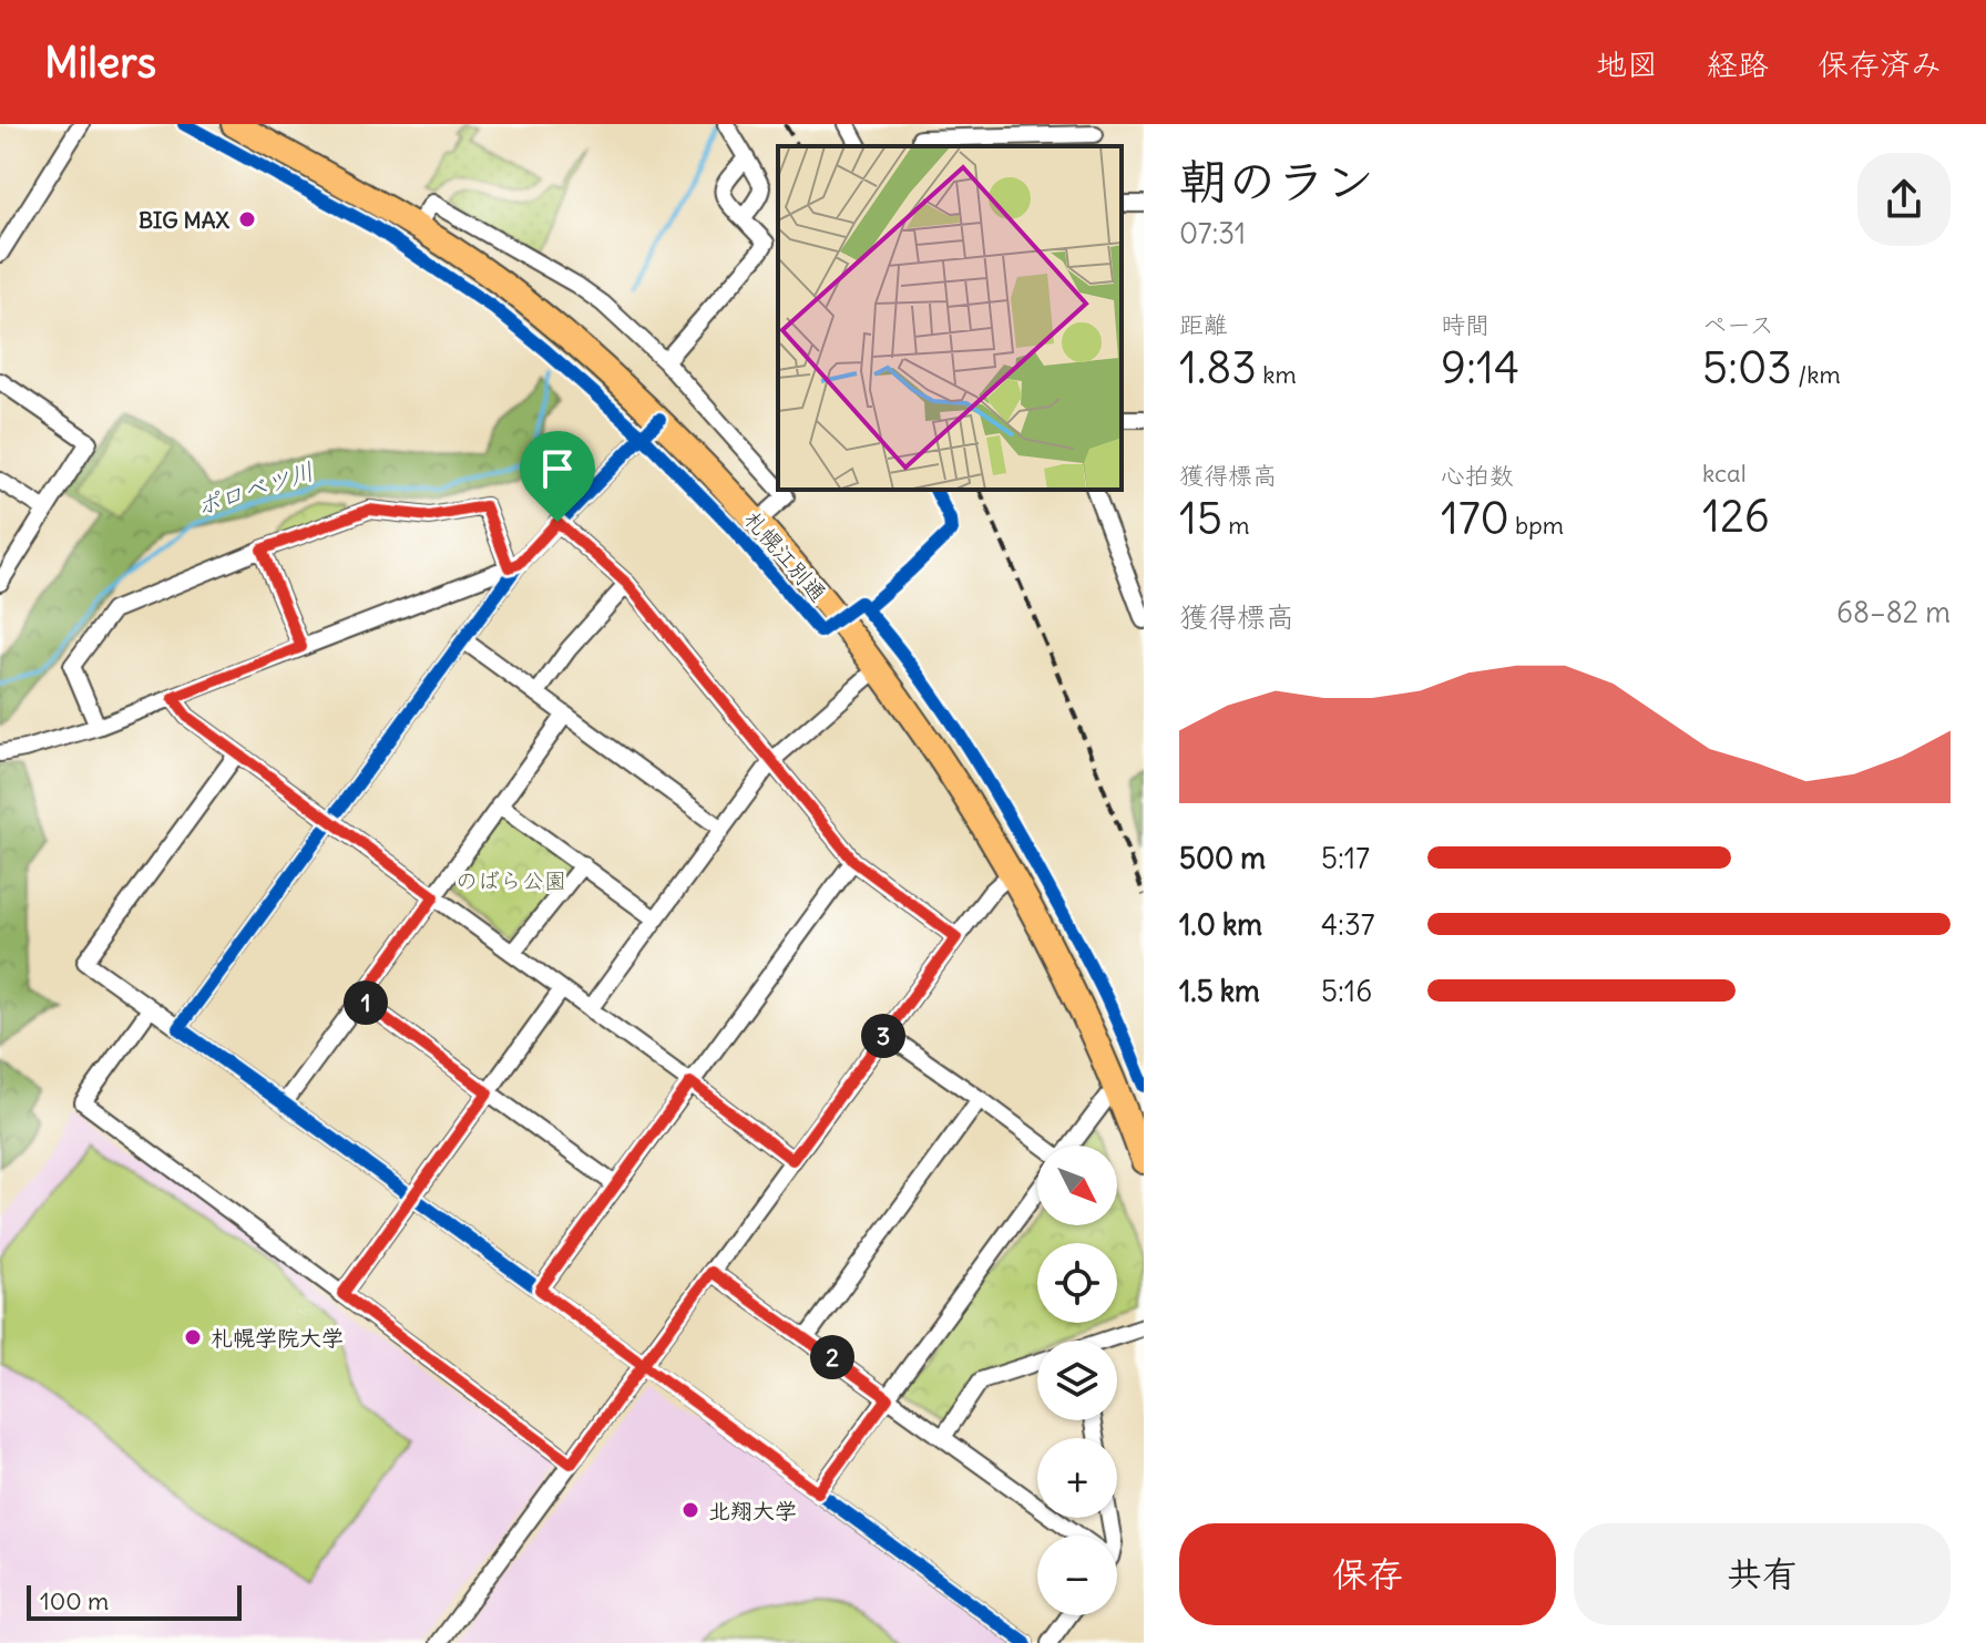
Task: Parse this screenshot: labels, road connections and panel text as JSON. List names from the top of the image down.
{
  "streets": {
    "highway": ["札幌江別通"]
  },
  "water": ["ポロベツ川"],
  "parks": ["のばら公園"],
  "places": ["BIG MAX", "札幌学院大学", "北翔大学"],
  "scale_bar": "100 m",
  "north": "bottom right",
  "page": {
    "header": "Milers",
    "nav": ["地図", "経路", "保存済み"],
    "heading": ["朝のラン", "07:31"],
    "stats": [
      ["距離", "1.83 km"],
      ["時間", "9:14"],
      ["ペース", "5:03 /km"],
      ["獲得標高", "15 m"],
      ["心拍数", "170 bpm"],
      ["kcal", "126"]
    ],
    "chart": ["獲得標高", "68–82 m"],
    "list": [
      {
        "name": "500 m",
        "note": "5:17"
      },
      {
        "name": "1.0 km",
        "note": "4:37"
      },
      {
        "name": "1.5 km",
        "note": "5:16"
      }
    ],
    "pins": ["1", "3", "2"],
    "map_buttons": ["+", "−"],
    "buttons": ["保存", "共有"],
    "scale": "100 m"
  }
}
